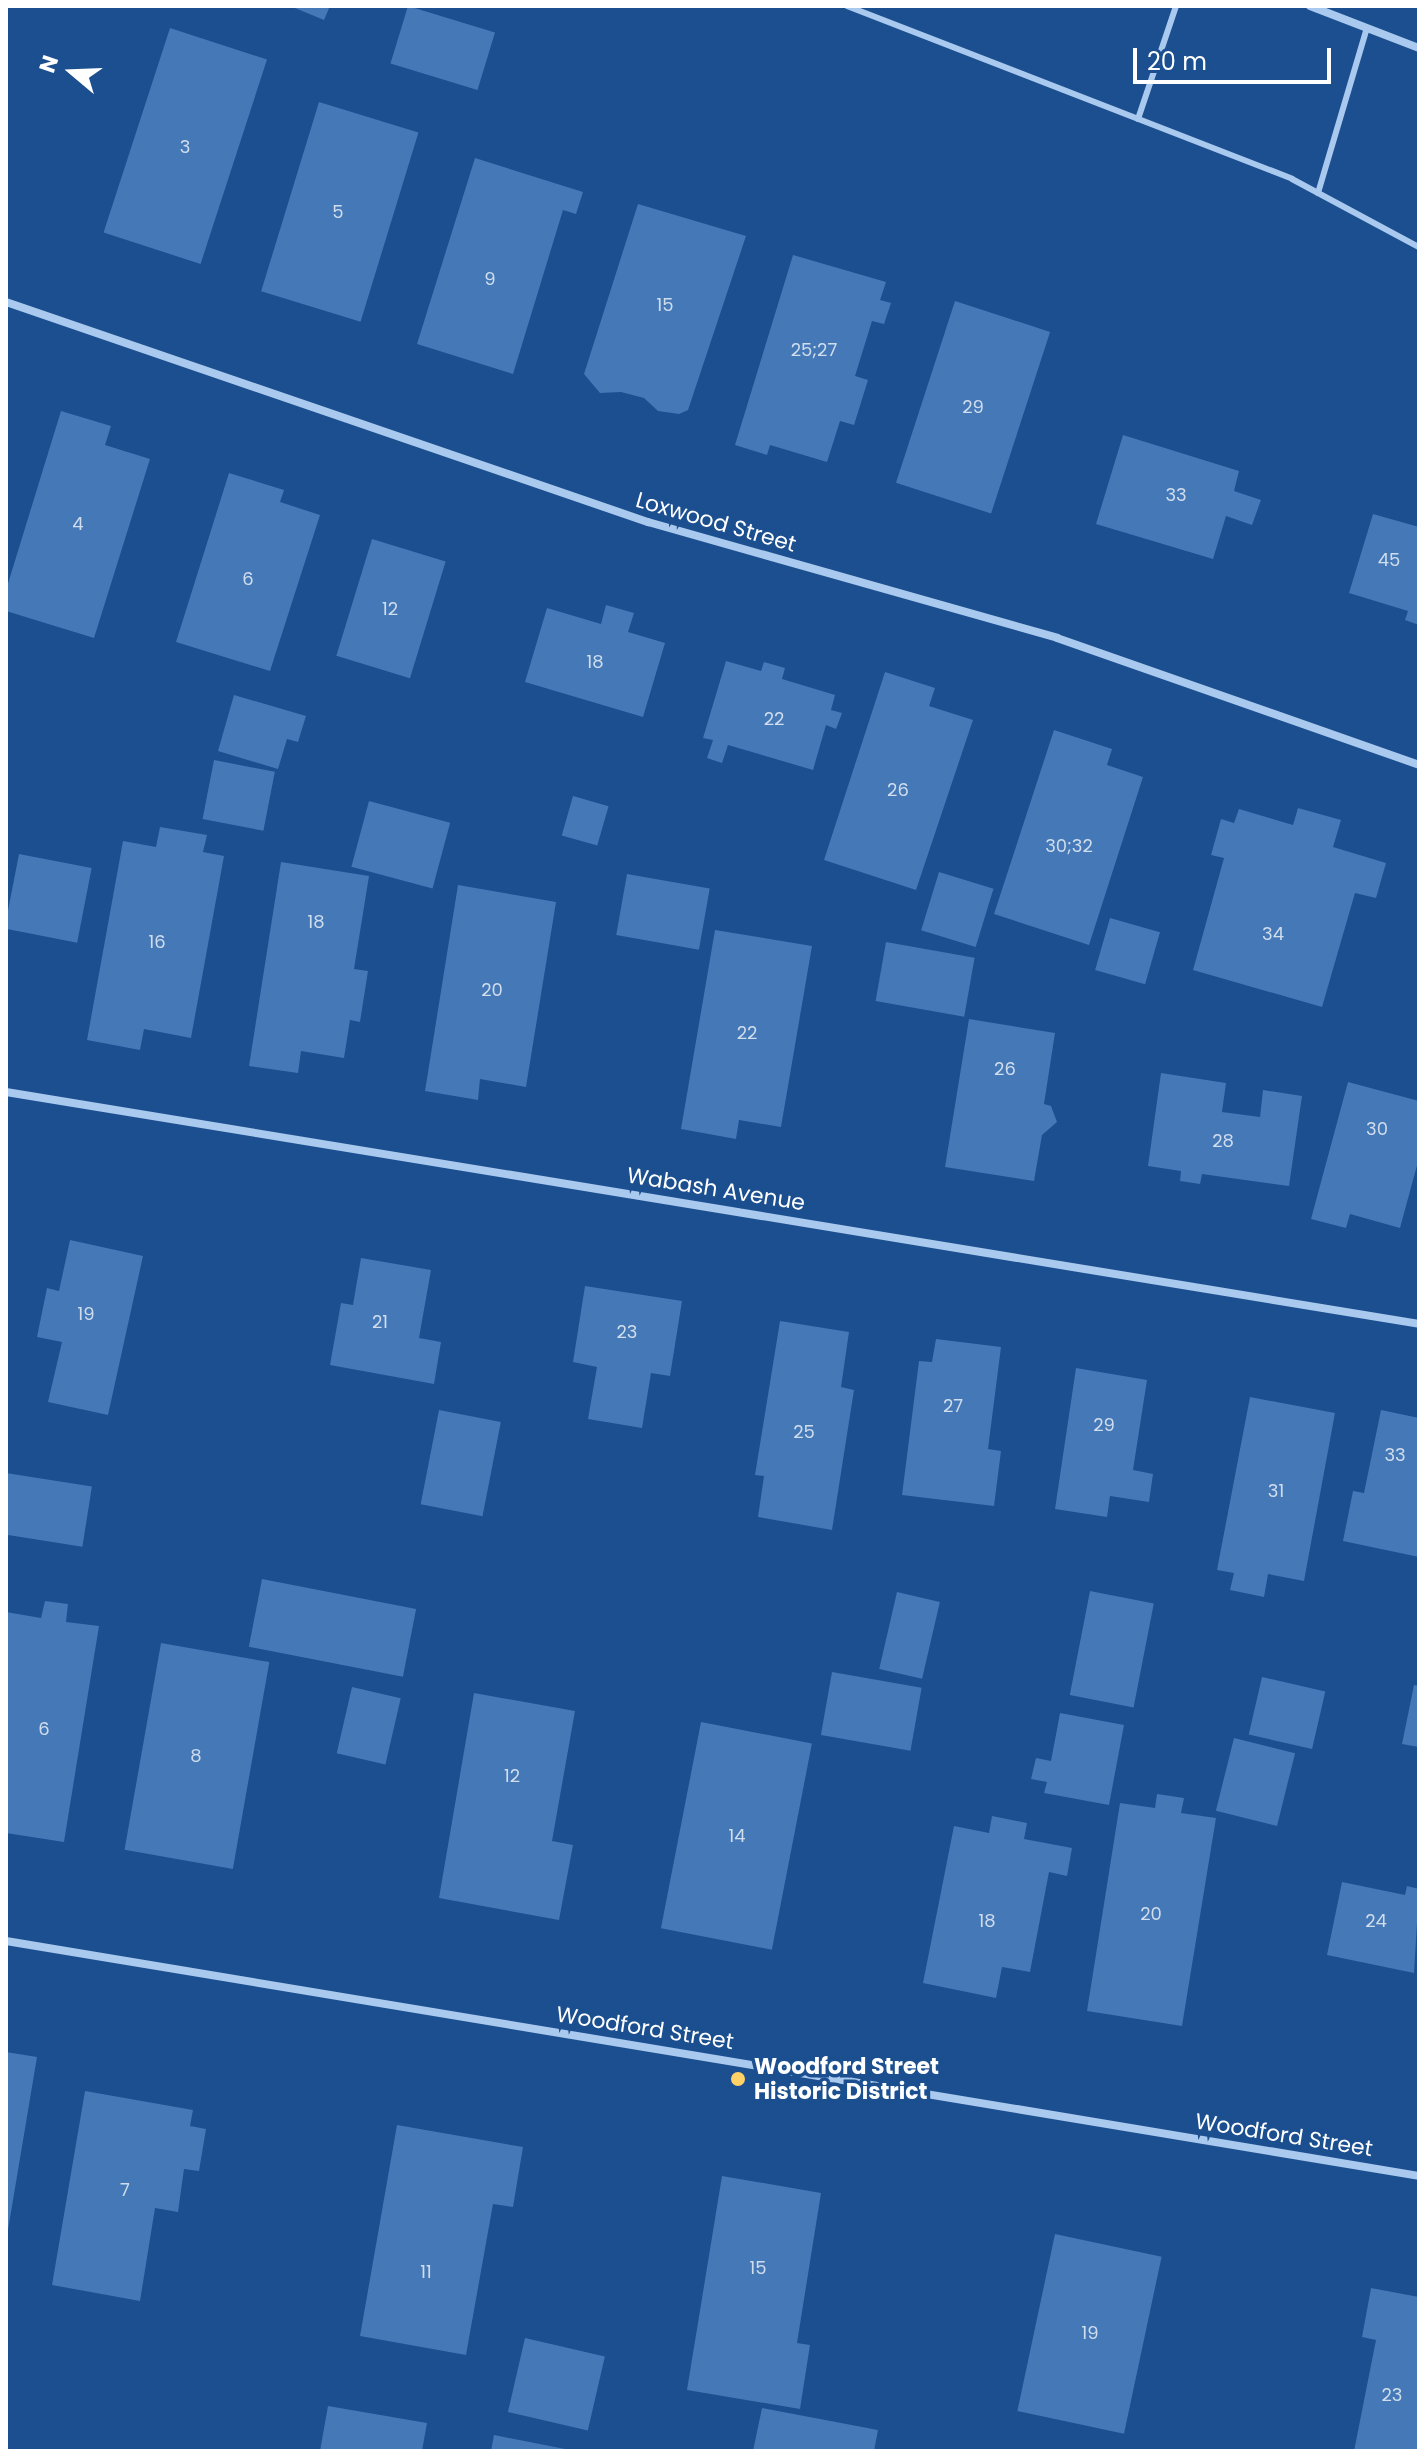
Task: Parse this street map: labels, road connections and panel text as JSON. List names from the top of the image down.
{
  "streets": {
    "street": ["Loxwood Street", "Wabash Avenue", "Woodford Street"]
  },
  "places": ["Woodford Street Historic District"],
  "house_numbers": [
    "3",
    "5",
    "9",
    "15",
    "25;27",
    "29",
    "33",
    "4",
    "45",
    "6",
    "12",
    "18",
    "22",
    "26",
    "30;32",
    "18",
    "34",
    "16",
    "20",
    "22",
    "26",
    "30",
    "28",
    "19",
    "21",
    "23",
    "27",
    "29",
    "25",
    "33",
    "31",
    "6",
    "8",
    "12",
    "14",
    "20",
    "18",
    "24",
    "7",
    "15",
    "11",
    "19",
    "23"
  ],
  "scale_bar": "20 m",
  "north": "left"
}
